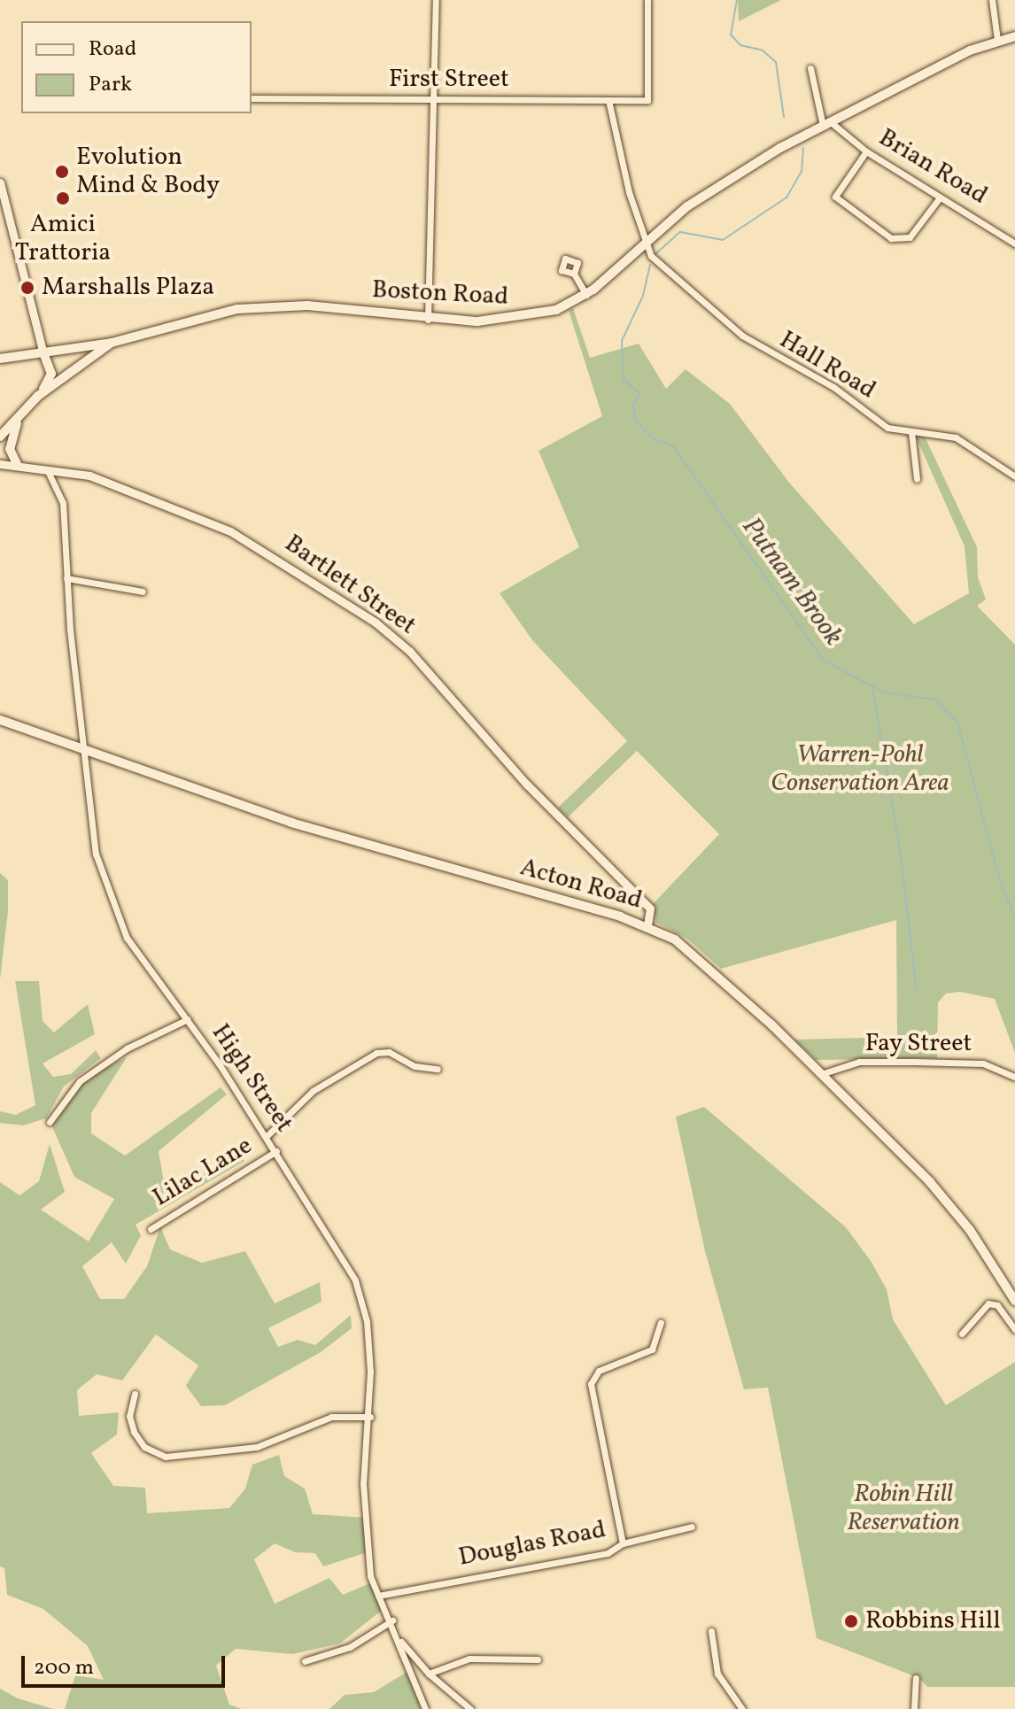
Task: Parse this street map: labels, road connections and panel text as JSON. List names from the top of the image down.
{
  "streets": {
    "main road": ["Boston Road", "Acton Road"],
    "street": [
      "First Street",
      "Brian Road",
      "Hall Road",
      "Bartlett Street",
      "Fay Street",
      "High Street",
      "Lilac Lane",
      "Douglas Road"
    ]
  },
  "crossings": [
    ["Brian Road", "Boston Road"],
    ["Boston Road", "Hall Road"],
    ["Bartlett Street", "Acton Road"],
    ["Bartlett Street", "High Street"],
    ["Acton Road", "Fay Street"],
    ["Acton Road", "High Street"],
    ["High Street", "Lilac Lane"],
    ["High Street", "Douglas Road"]
  ],
  "water": ["Putnam Brook"],
  "parks": ["Warren-Pohl Conservation Area", "Robin Hill Reservation"],
  "places": [
    "Evolution Mind & Body",
    "Amici Trattoria",
    "Marshalls Plaza",
    "Robbins Hill"
  ],
  "legend": ["Road", "Park"],
  "scale_bar": "200 m"
}
